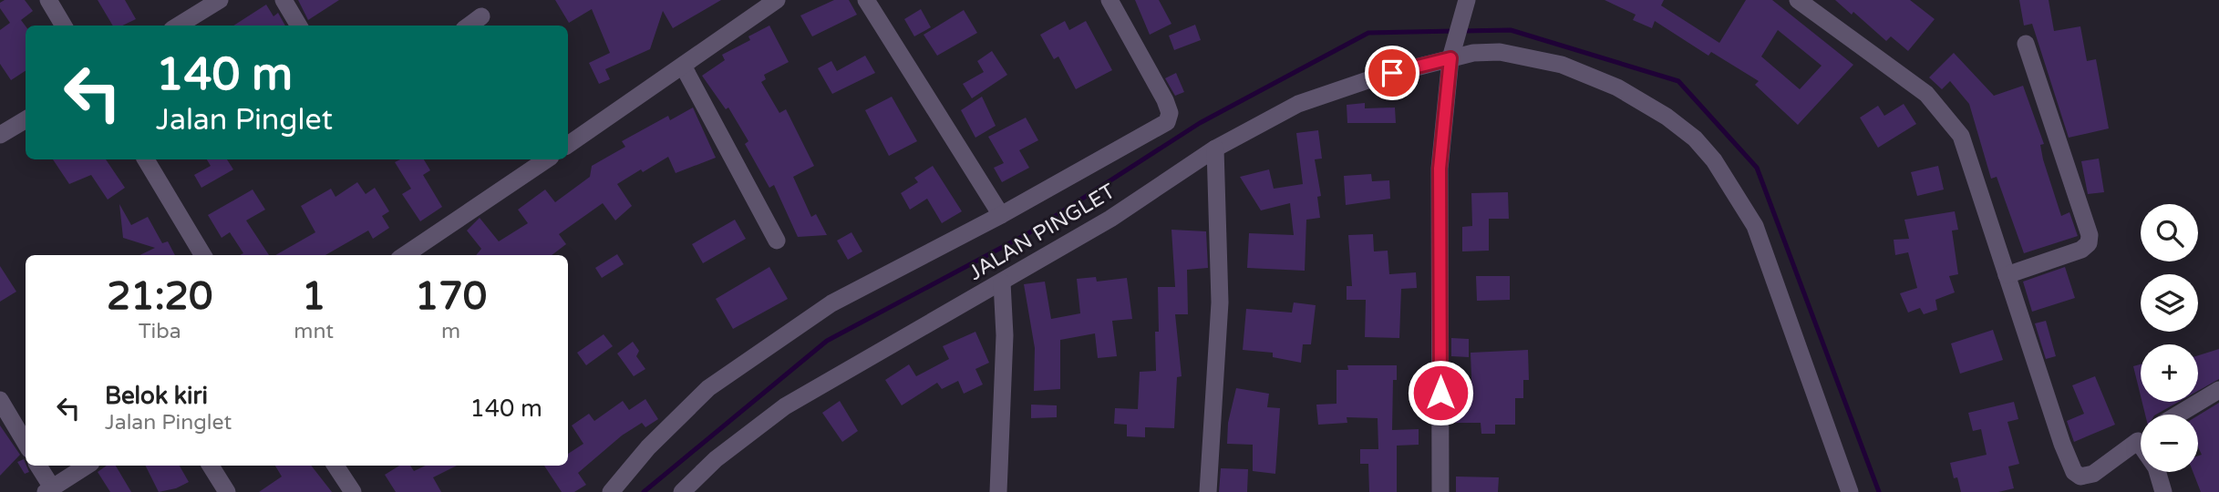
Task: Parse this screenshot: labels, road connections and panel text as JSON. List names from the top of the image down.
{
  "streets": {
    "street": ["JALAN PINGLET"]
  },
  "page": {
    "turn": ["140 m", "Jalan Pinglet"],
    "map_buttons": ["+", "−"],
    "eta": [
      "21:20",
      "Tiba",
      "1",
      "mnt",
      "170",
      "m"
    ],
    "list": [
      {
        "name": "Belok kiri",
        "note": "Jalan Pinglet",
        "value": "140 m"
      }
    ]
  }
}
